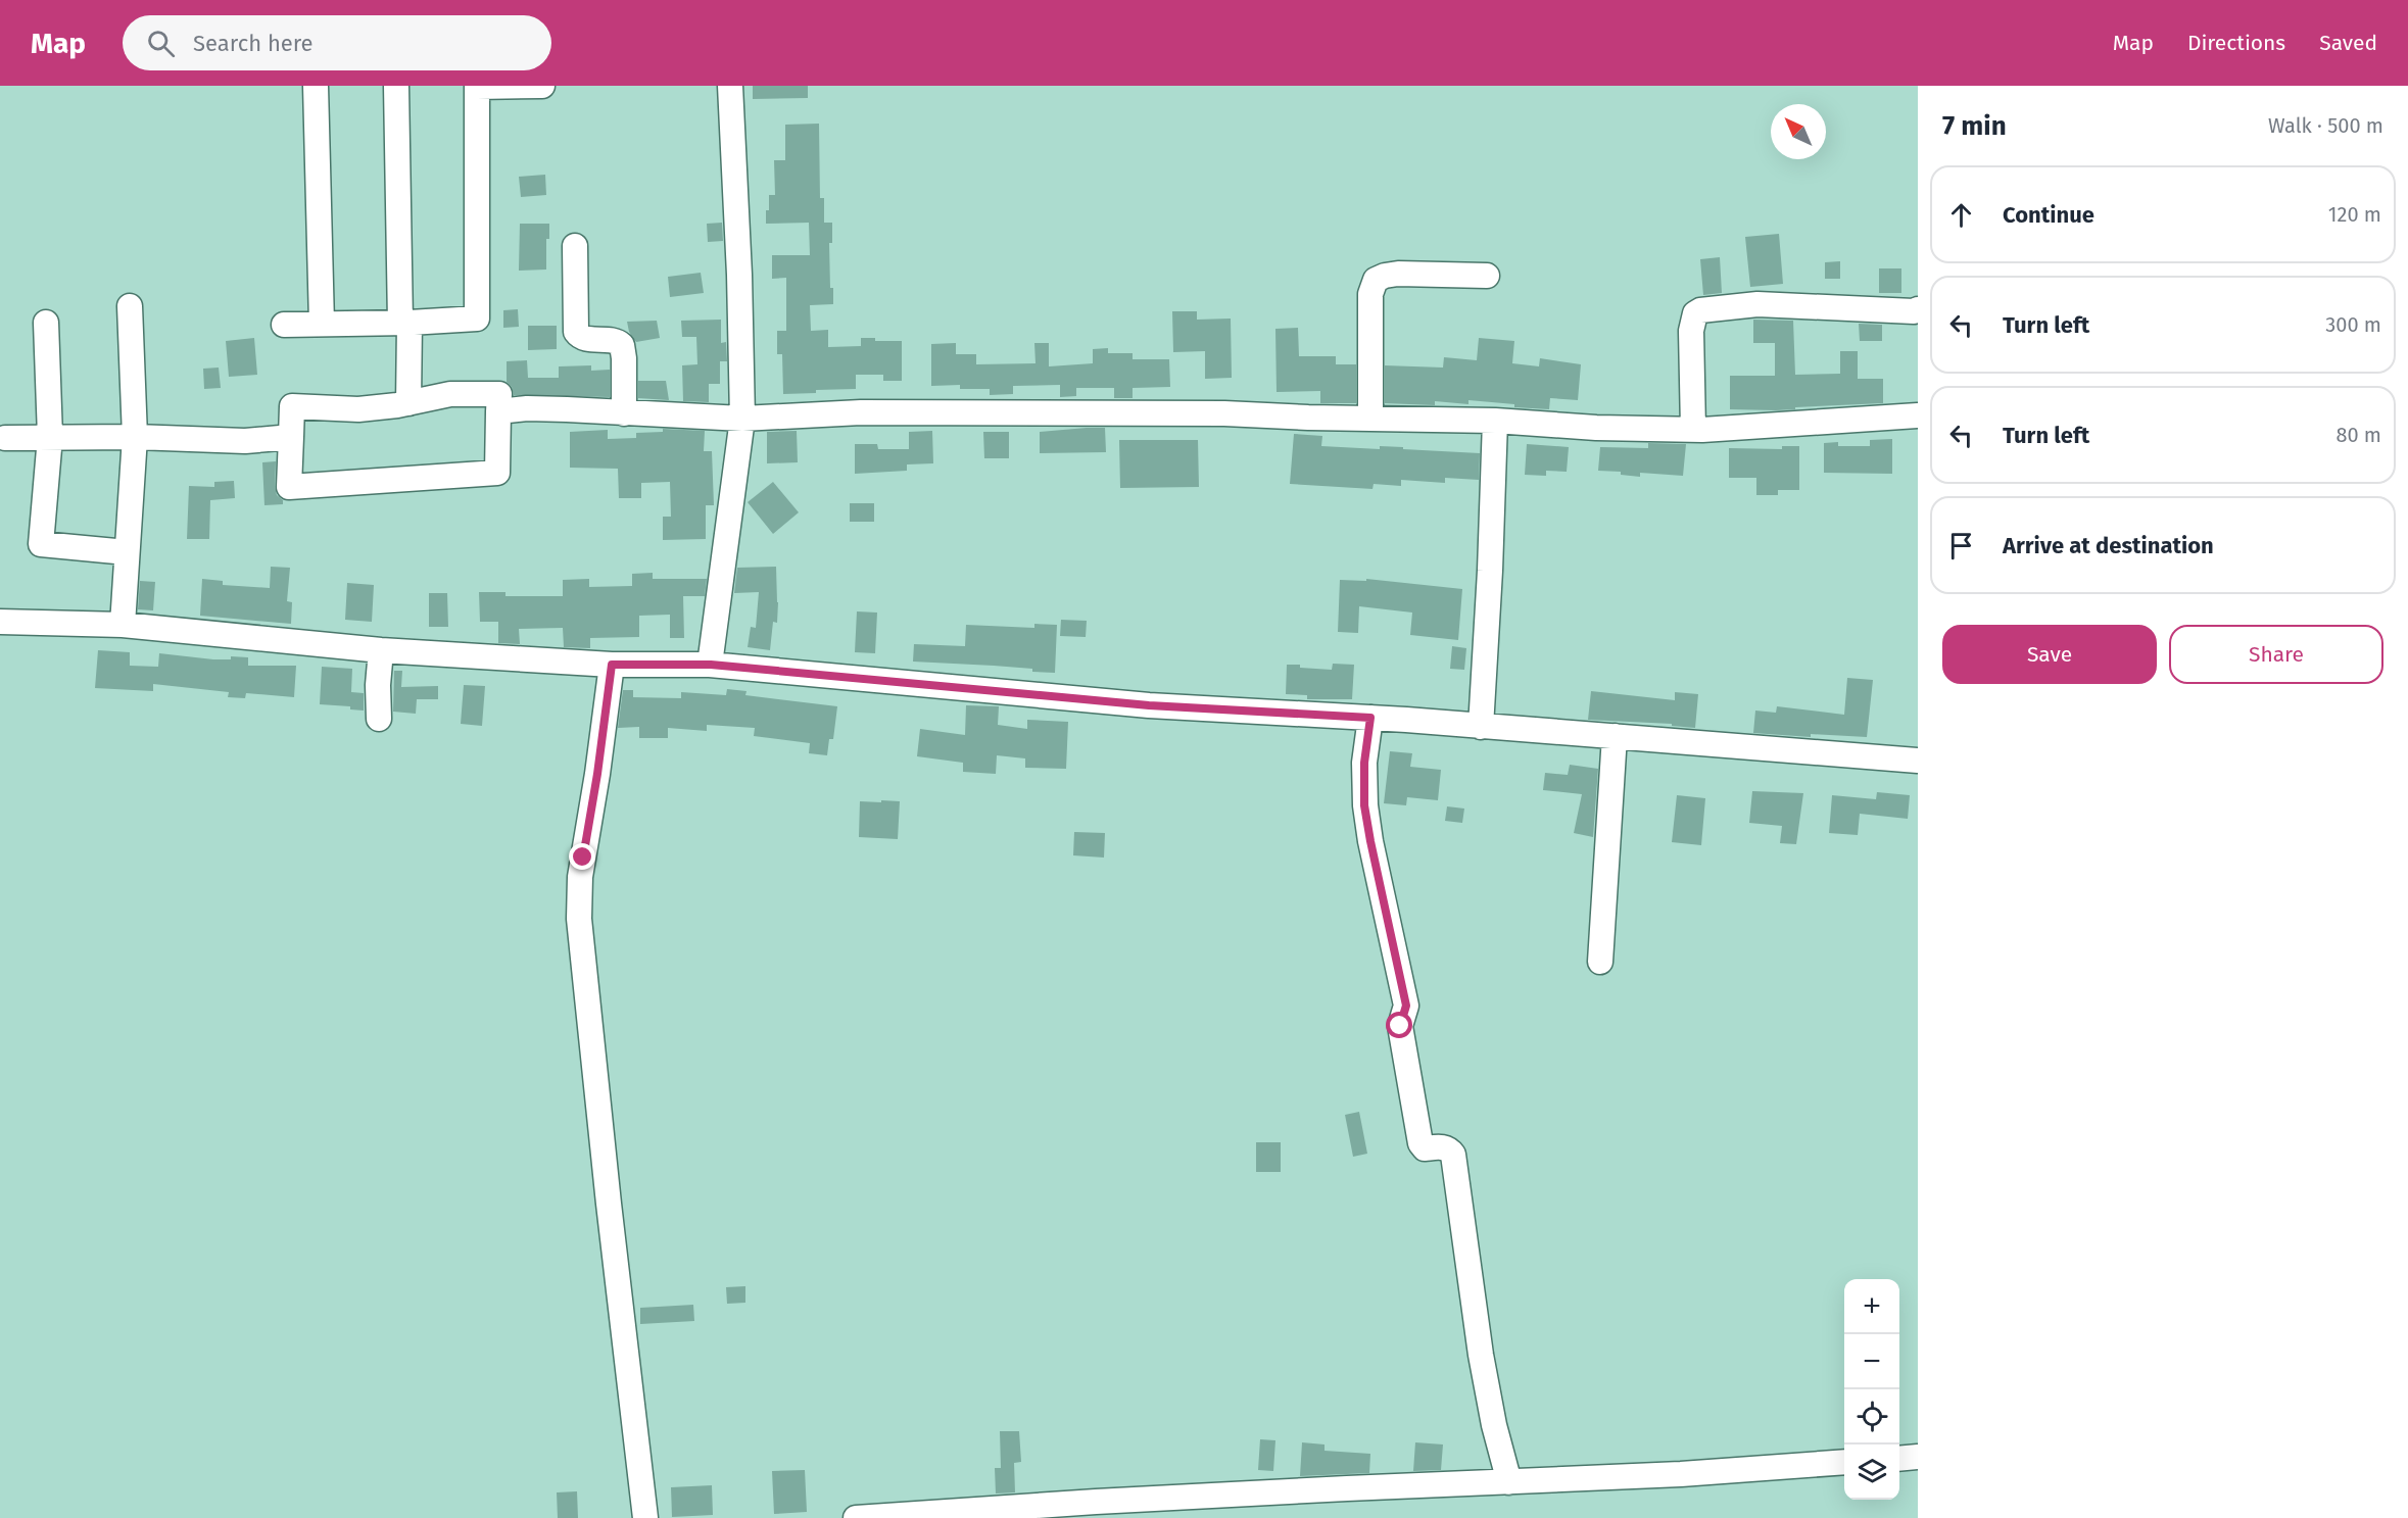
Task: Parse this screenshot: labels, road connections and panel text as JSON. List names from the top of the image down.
{
  "north": "top left",
  "page": {
    "header": "Map",
    "search": "Search here",
    "nav": ["Map", "Directions", "Saved"],
    "heading": ["7 min", "Walk · 500 m"],
    "list": [
      ["Continue", "120 m"],
      ["Turn left", "300 m"],
      ["Turn left", "80 m"],
      "Arrive at destination"
    ],
    "buttons": ["Save", "Share"],
    "map_buttons": ["+", "−"]
  }
}
